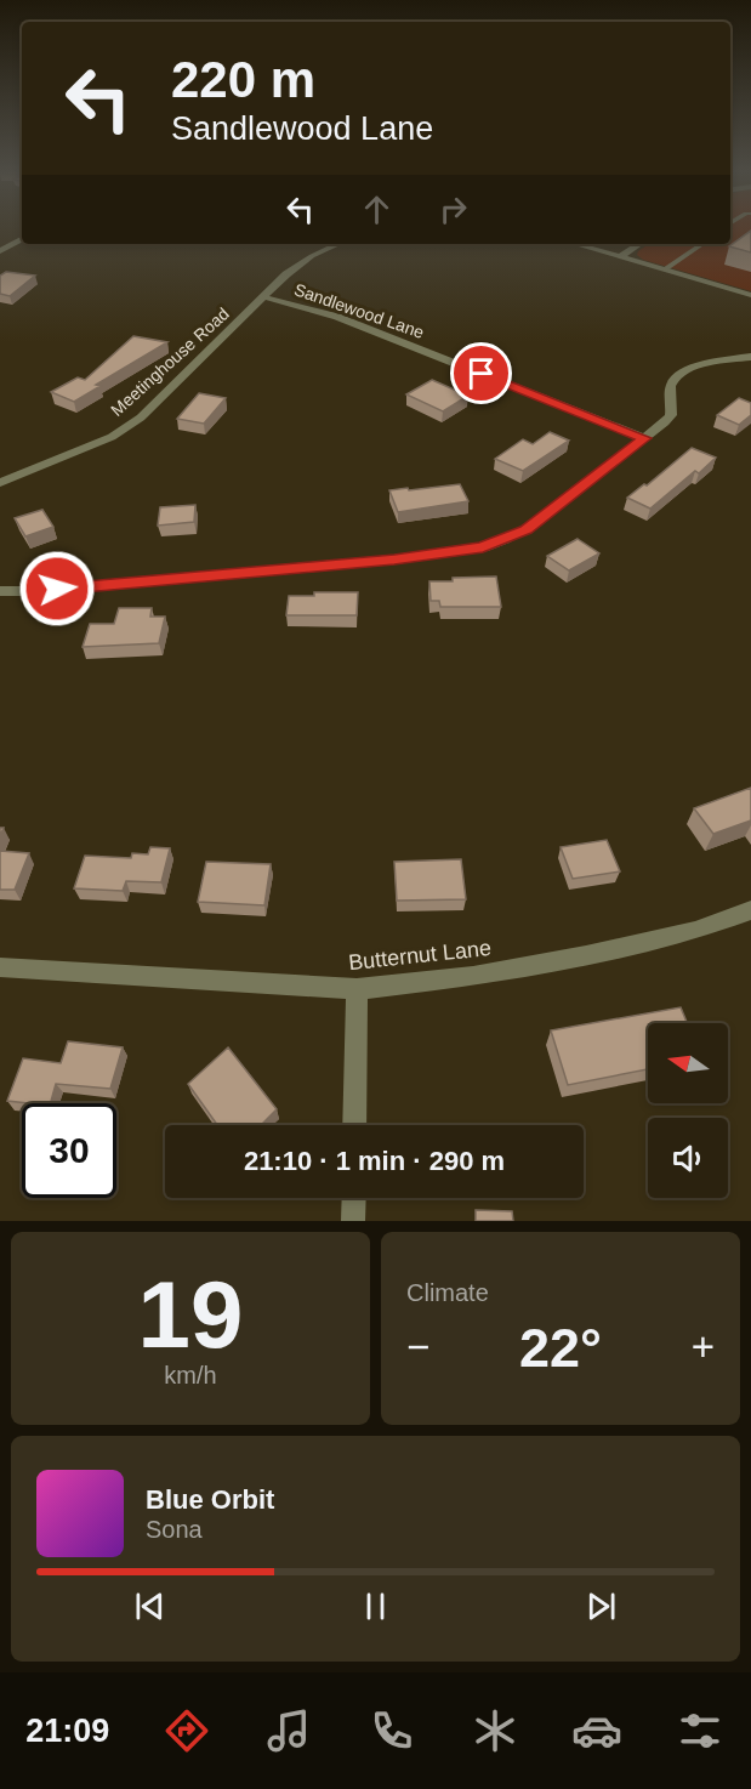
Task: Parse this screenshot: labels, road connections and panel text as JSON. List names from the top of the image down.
{
  "streets": {
    "street": ["Sandlewood Lane", "Meetinghouse Road", "Butternut Lane"]
  },
  "crossings": [
    ["Sandlewood Lane", "Meetinghouse Road"]
  ],
  "north": "left",
  "page": {
    "turn": ["220 m", "Sandlewood Lane"],
    "limit": "30",
    "trip": "21:10 · 1 min · 290 m",
    "tile": [
      ["19", "km/h"],
      "Climate"
    ],
    "heat": ["−", "22°", "+"],
    "song": ["Blue Orbit", "Sona"],
    "tabs": "21:09"
  }
}
